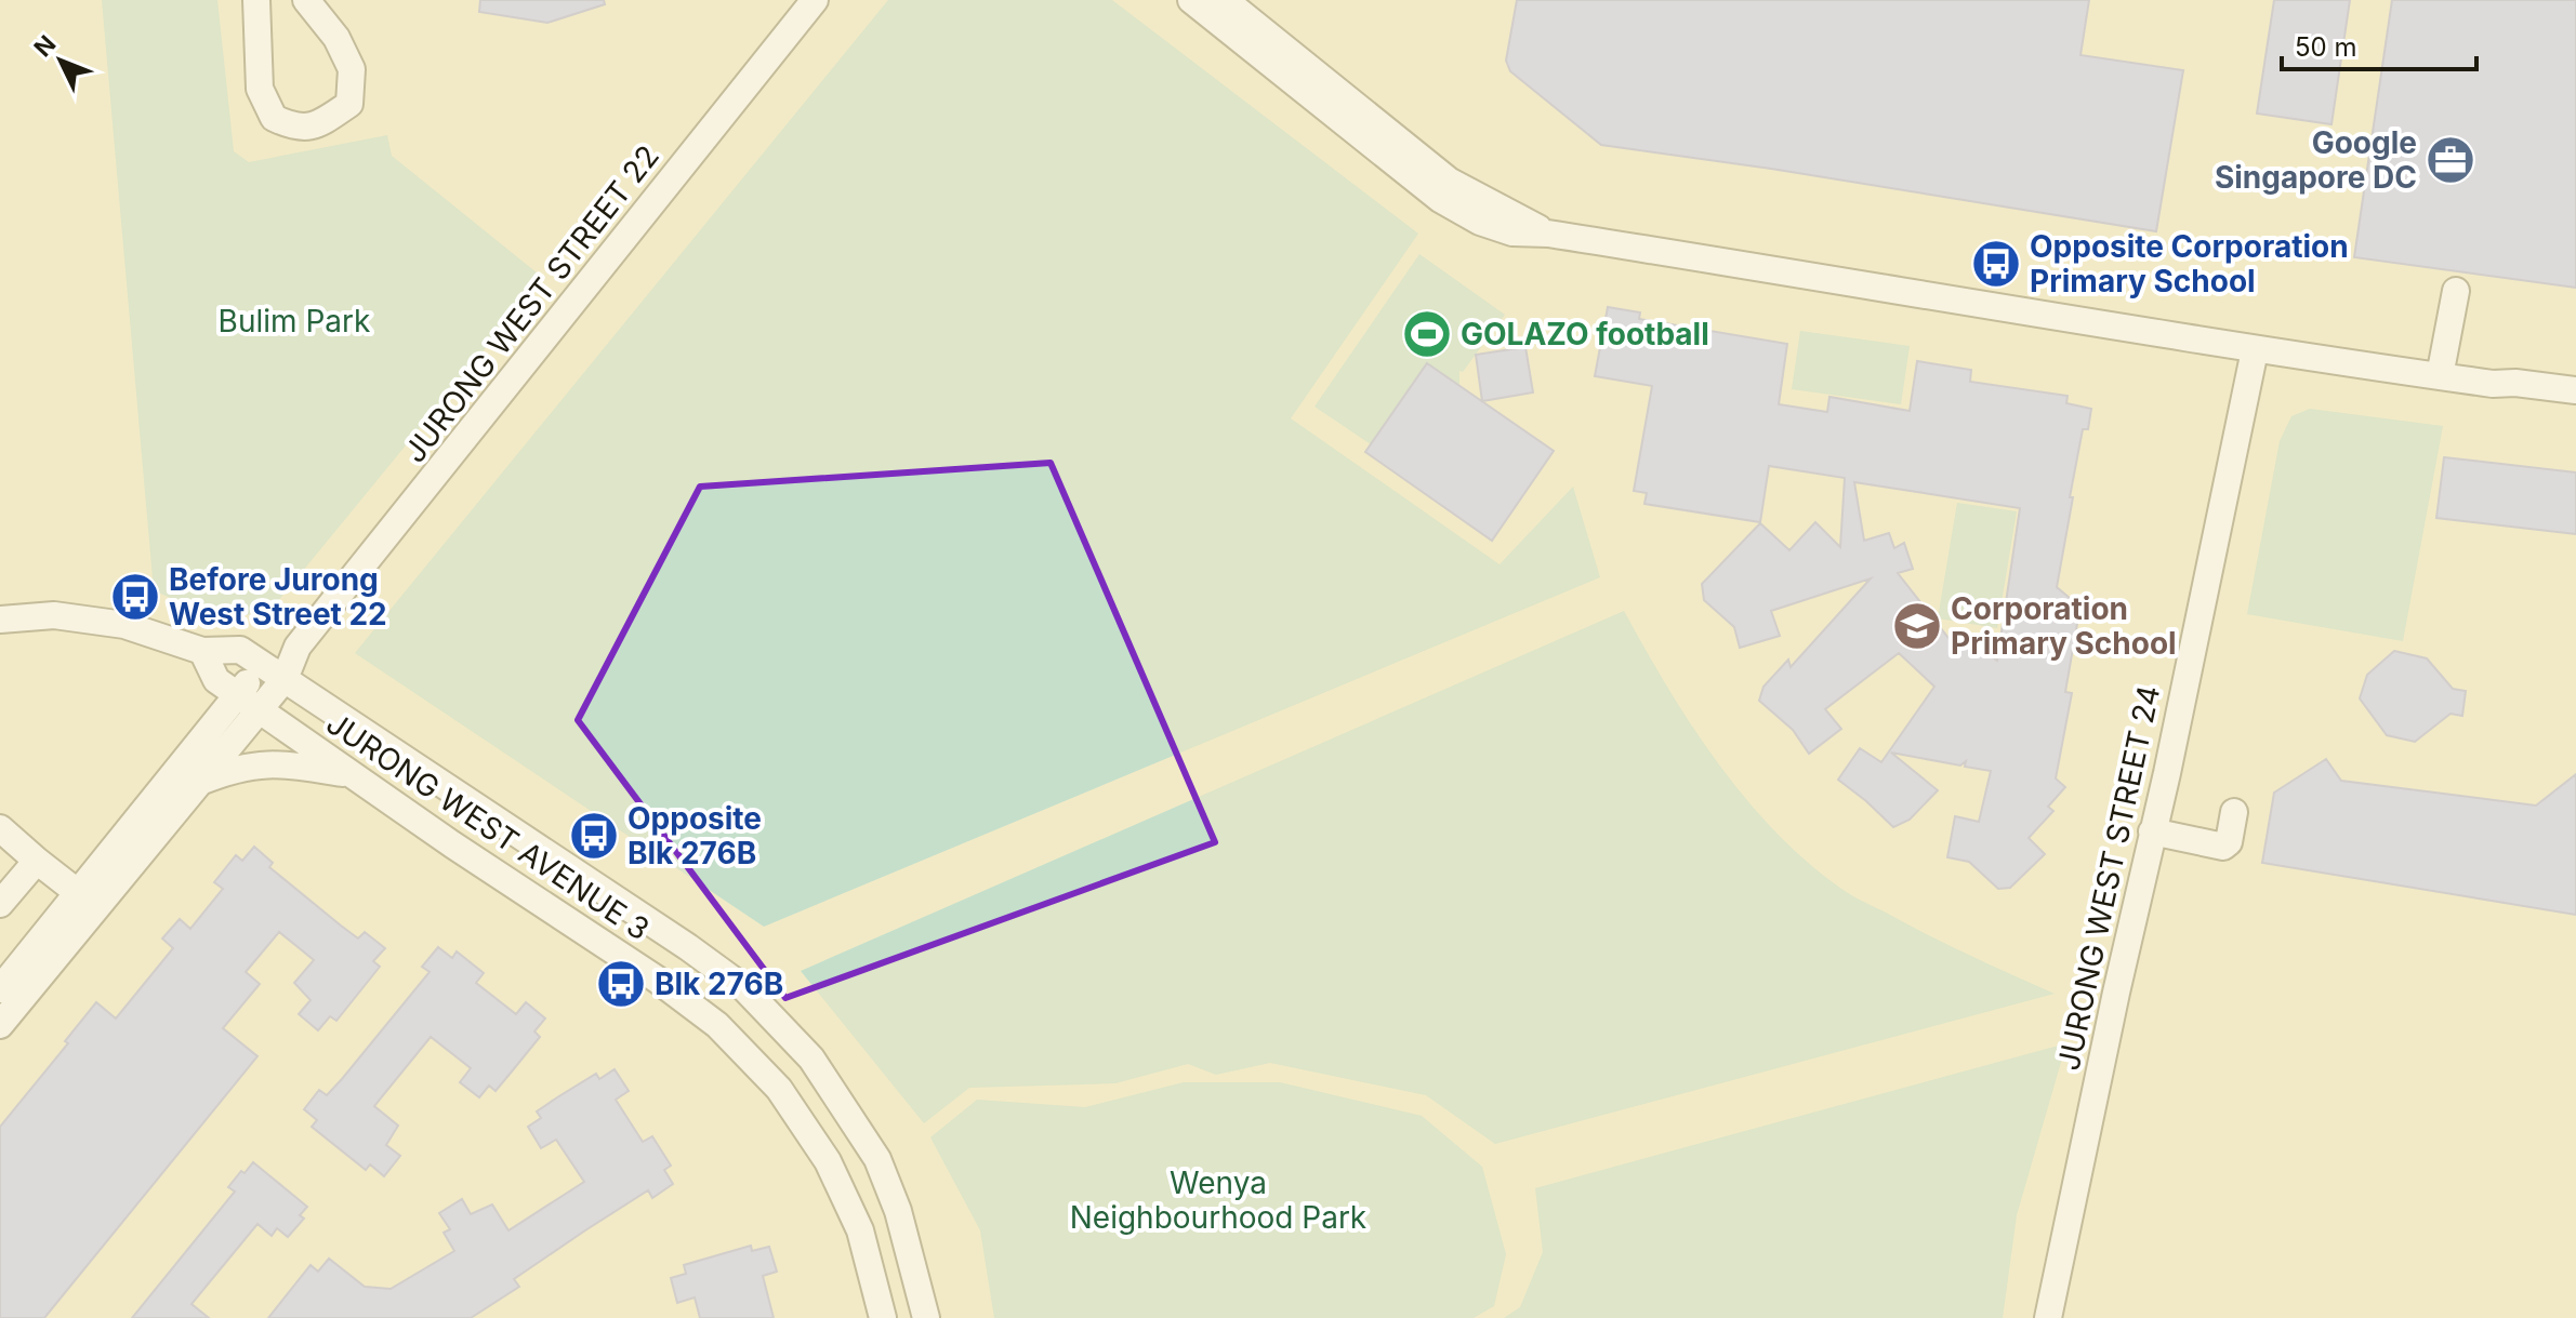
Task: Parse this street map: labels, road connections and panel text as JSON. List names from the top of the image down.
{
  "streets": {
    "street": ["JURONG WEST STREET 22", "JURONG WEST AVENUE 3", "JURONG WEST STREET 24"]
  },
  "crossings": [
    ["JURONG WEST STREET 22", "JURONG WEST AVENUE 3"]
  ],
  "parks": ["Bulim Park", "Wenya Neighbourhood Park"],
  "places": {
    "office": ["Google Singapore DC"],
    "bus stop": [
      "Opposite Corporation Primary School",
      "Before Jurong West Street 22",
      "Opposite Blk 276B",
      "Blk 276B"
    ],
    "sports": ["GOLAZO football"],
    "school or university": ["Corporation Primary School"]
  },
  "scale_bar": "50 m",
  "north": "top left"
}
